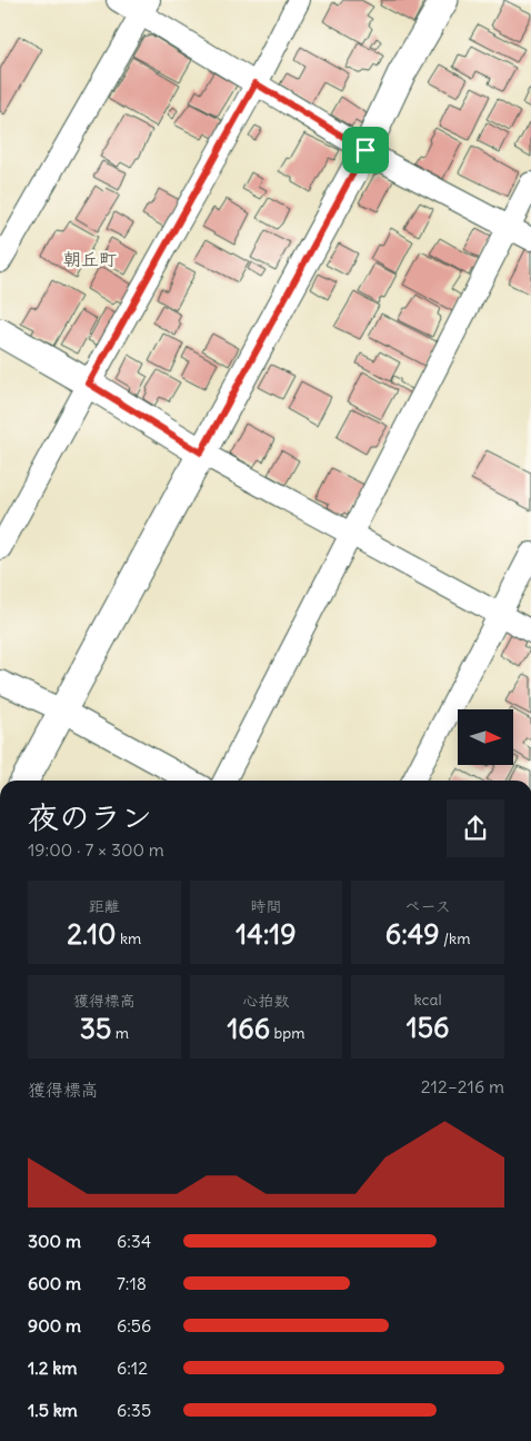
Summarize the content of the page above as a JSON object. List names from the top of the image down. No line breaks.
{"districts":["朝丘町"],"north":"right","page":{"heading":["夜のラン","19:00 · 7 × 300 m"],"stats":[["距離","2.10 km"],["時間","14:19"],["ペース","6:49 /km"],["獲得標高","35 m"],["心拍数","166 bpm"],["kcal","156"]],"chart":["獲得標高","212–216 m"],"list":[{"name":"300 m","note":"6:34"},{"name":"600 m","note":"7:18"},{"name":"900 m","note":"6:56"},{"name":"1.2 km","note":"6:12"},{"name":"1.5 km","note":"6:35"}]}}
